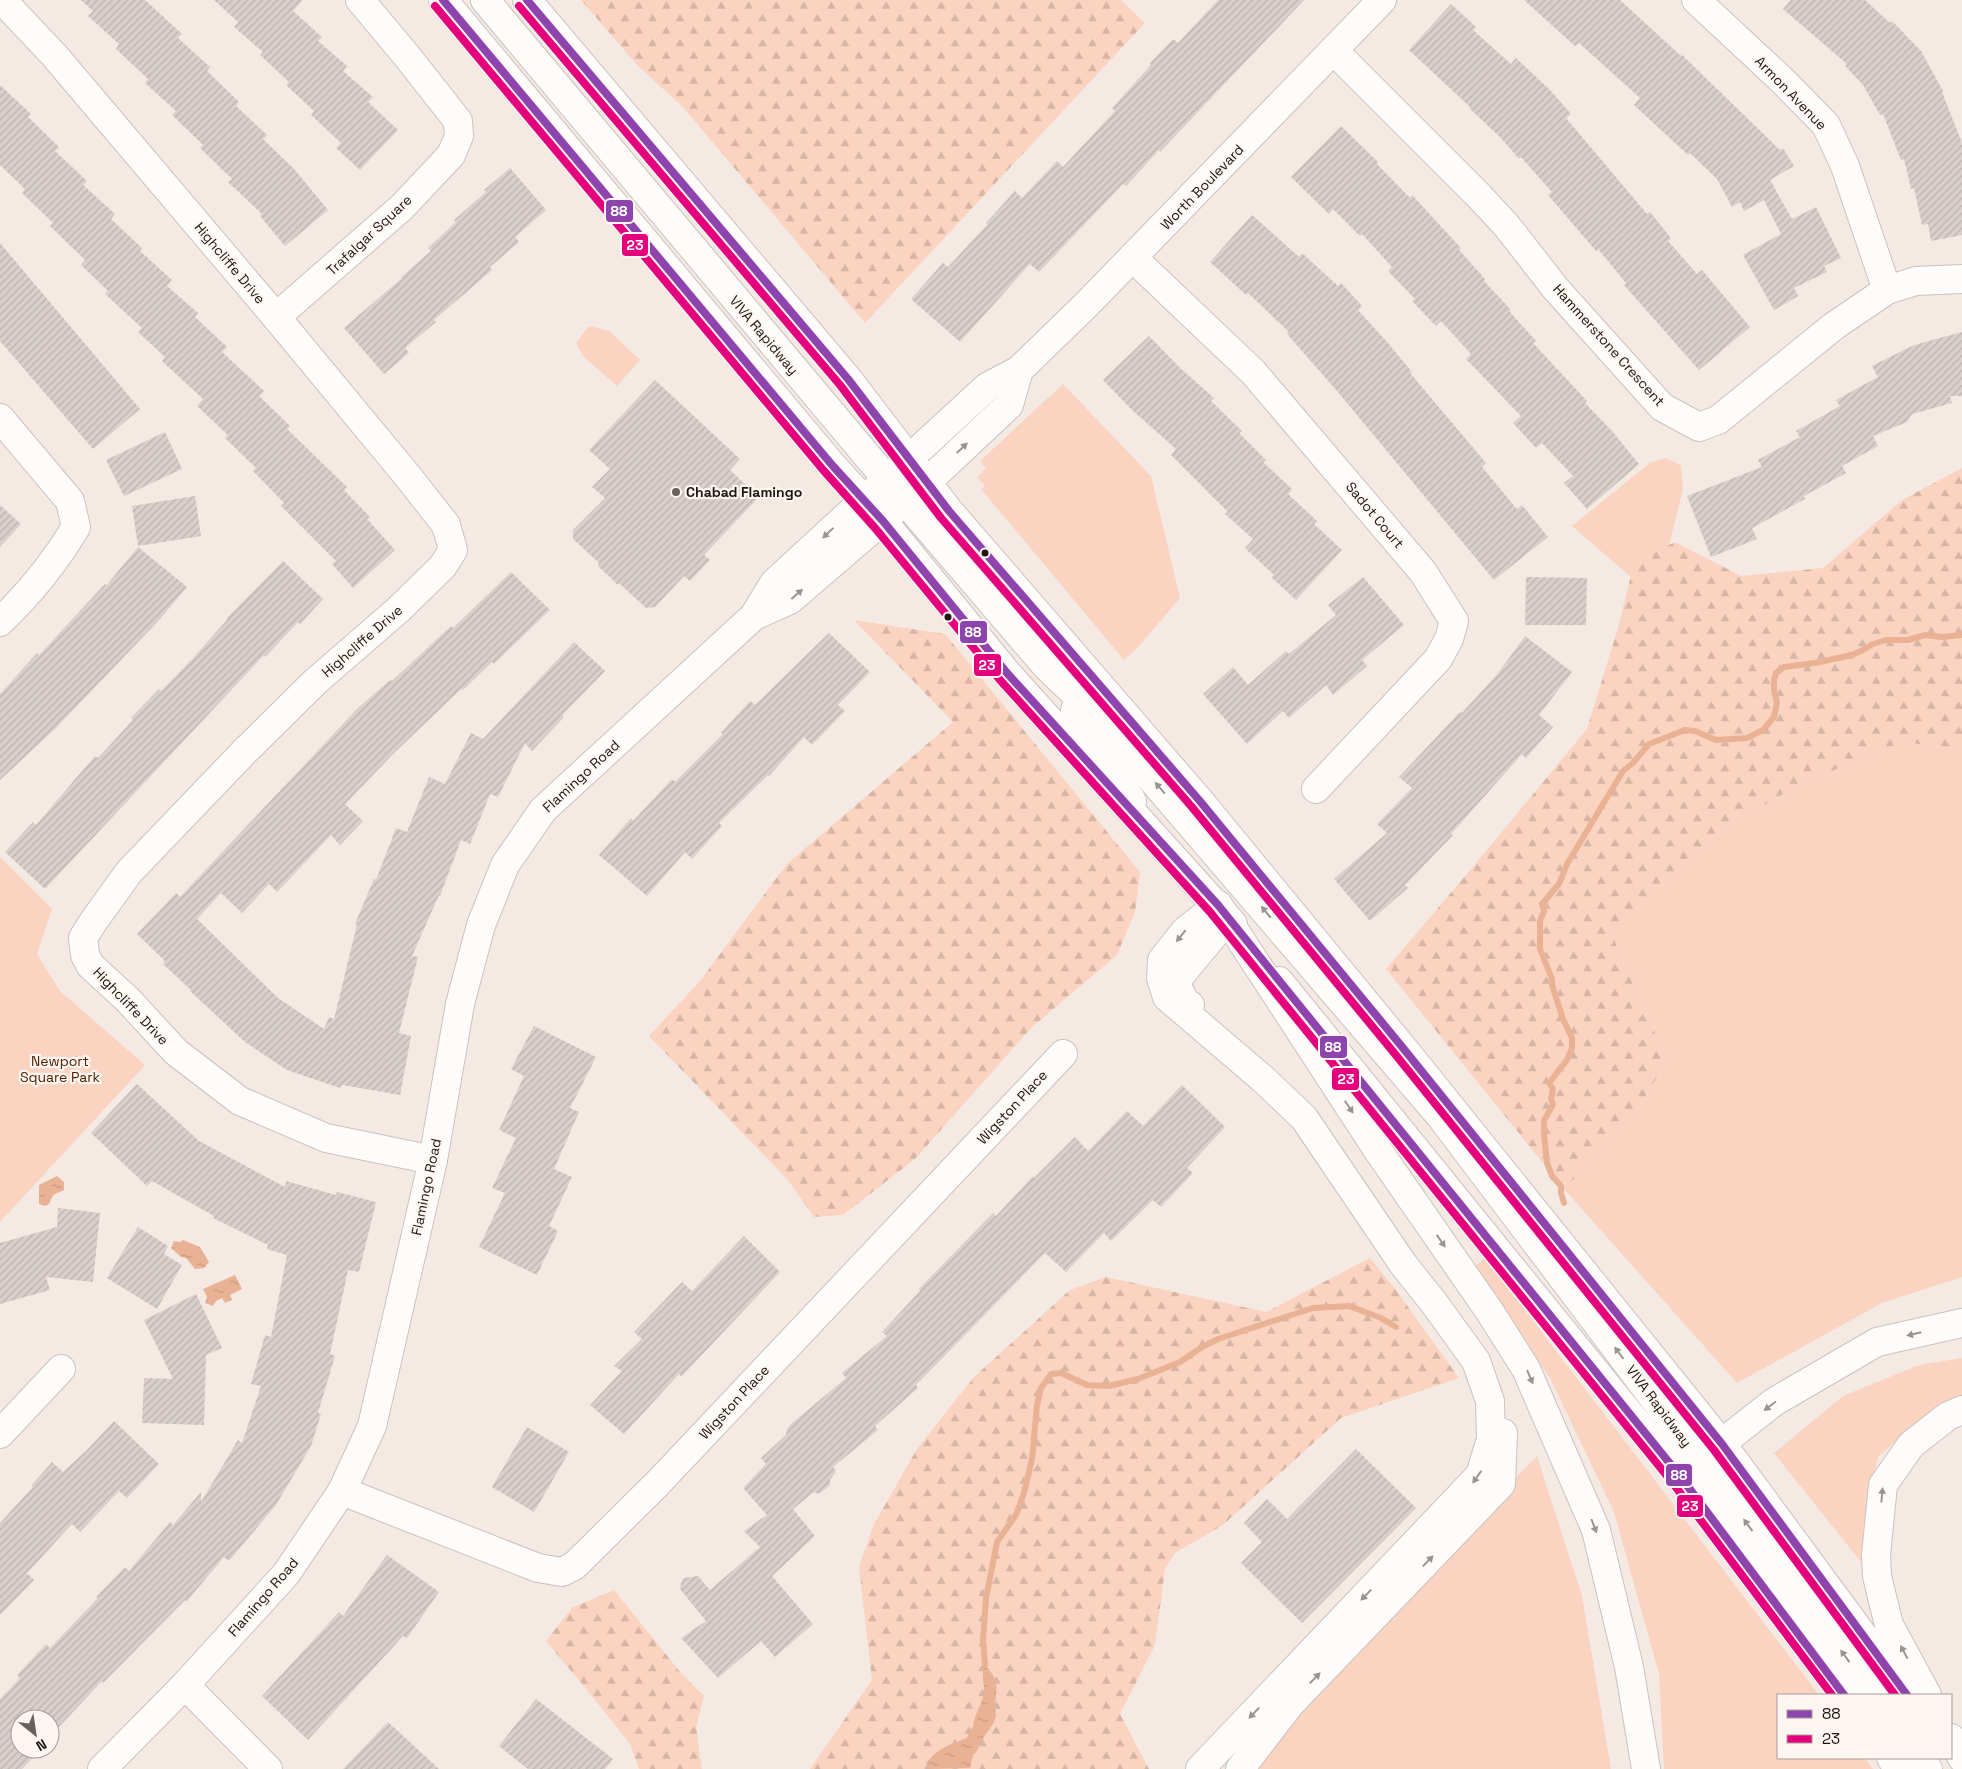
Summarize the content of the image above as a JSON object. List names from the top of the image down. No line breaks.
{"streets":{"main road":["Armon Avenue","Worth Boulevard","Trafalgar Square","Highcliffe Drive","VIVA Rapidway","Hammerstone Crescent","Sadot Court","Flamingo Road","Wigston Place"]},"crossings":[["Armon Avenue","Hammerstone Crescent"],["Worth Boulevard","VIVA Rapidway"],["Worth Boulevard","Hammerstone Crescent"],["Worth Boulevard","Sadot Court"],["Worth Boulevard","Flamingo Road"],["Trafalgar Square","Highcliffe Drive"],["Highcliffe Drive","Flamingo Road"],["VIVA Rapidway","Flamingo Road"],["Flamingo Road","Wigston Place"]],"parks":["Newport Square Park"],"places":["Chabad Flamingo"],"lines":["transit line 88","transit line 23"],"legend":["88","23"],"north":"bottom right"}
